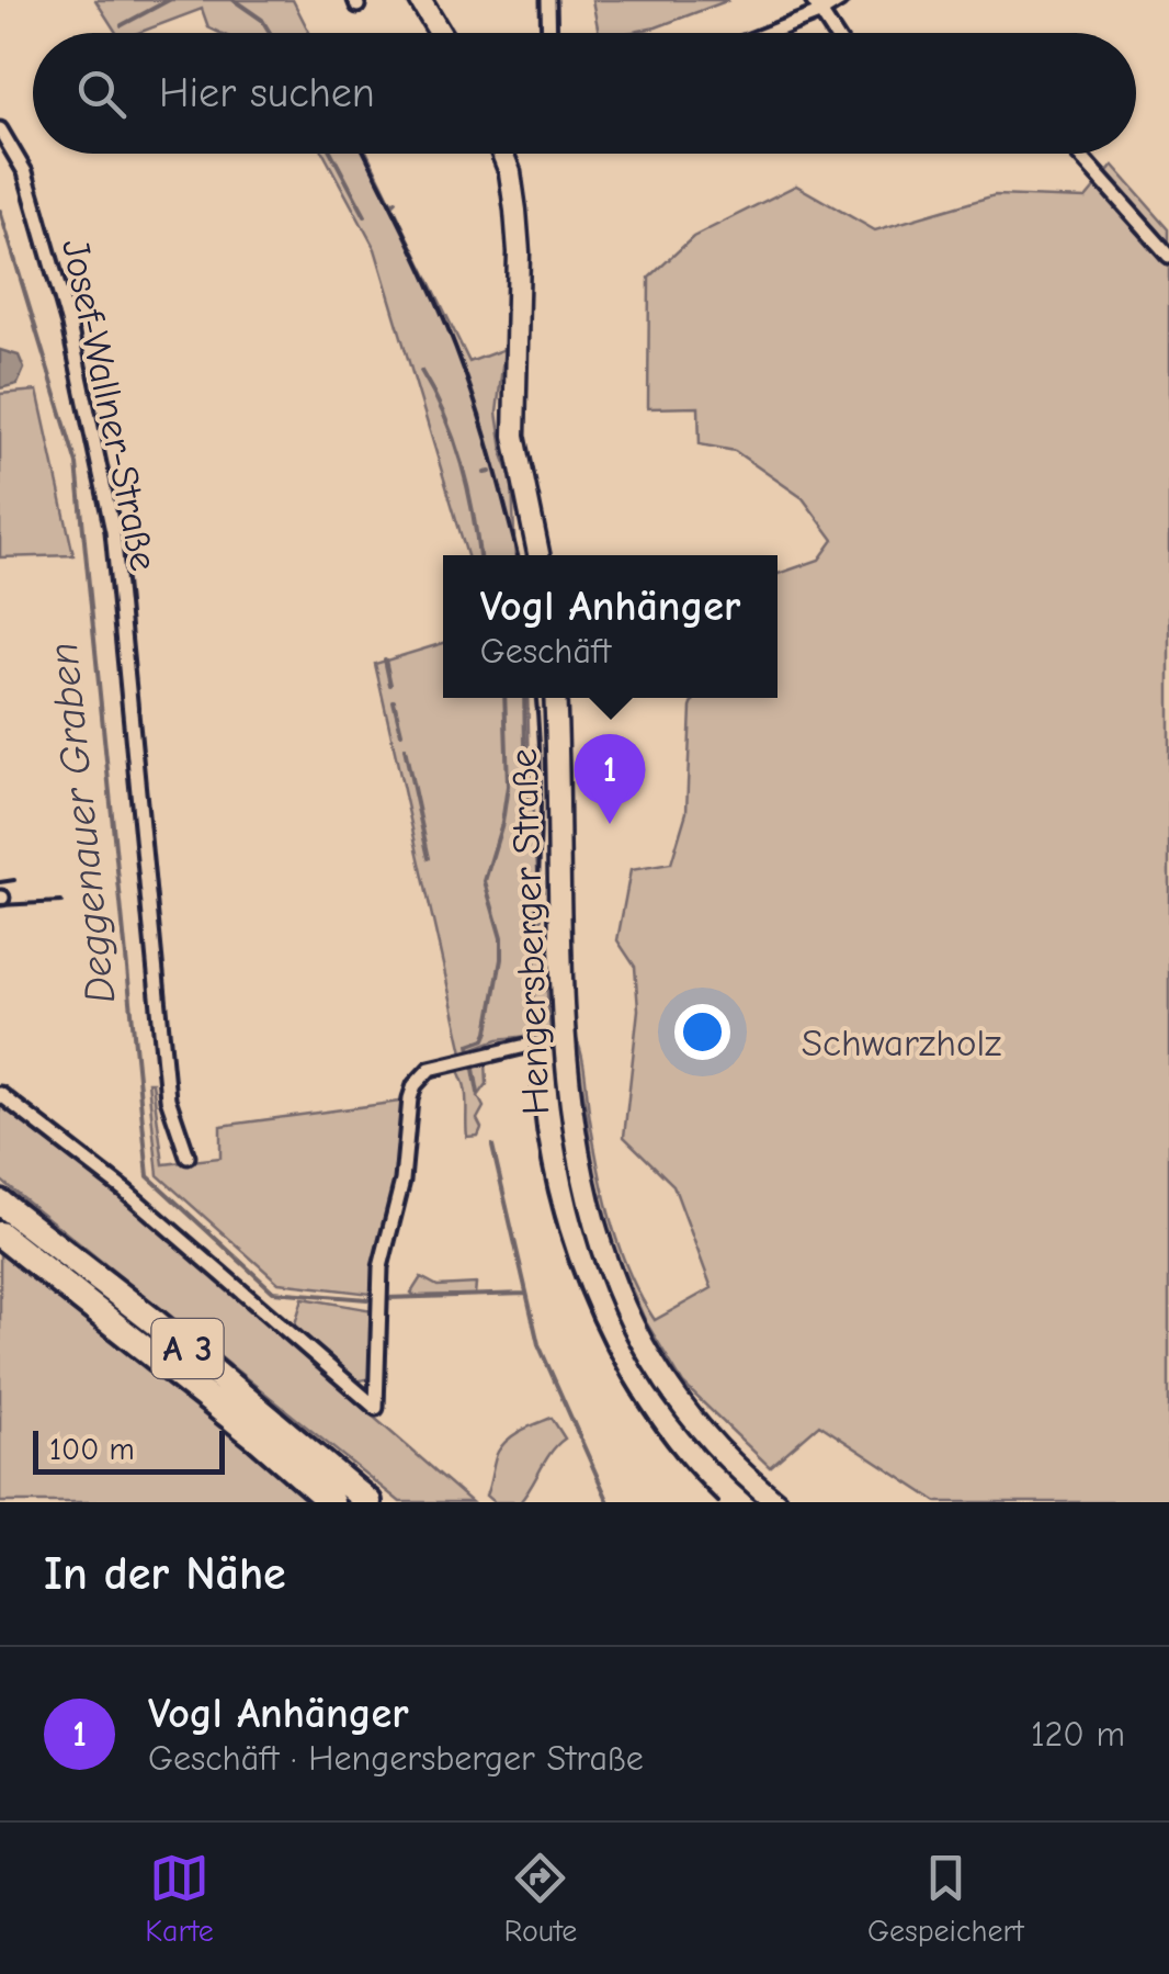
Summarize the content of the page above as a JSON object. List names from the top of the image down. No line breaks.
{"streets":{"highway":["A 3"],"main road":["Hengersberger Straße"],"street":["Josef-Wallner-Straße"]},"water":["Deggenauer Graben"],"parks":["Schwarzholz"],"scale_bar":"100 m","page":{"search":"Hier suchen","popup":["Vogl Anhänger","Geschäft"],"pins":"1","scale":"100 m","heading":"In der Nähe","list":[{"mark":"1","name":"Vogl Anhänger","note":"Geschäft · Hengersberger Straße","value":"120 m"}],"nav":["Karte","Route","Gespeichert"]}}
